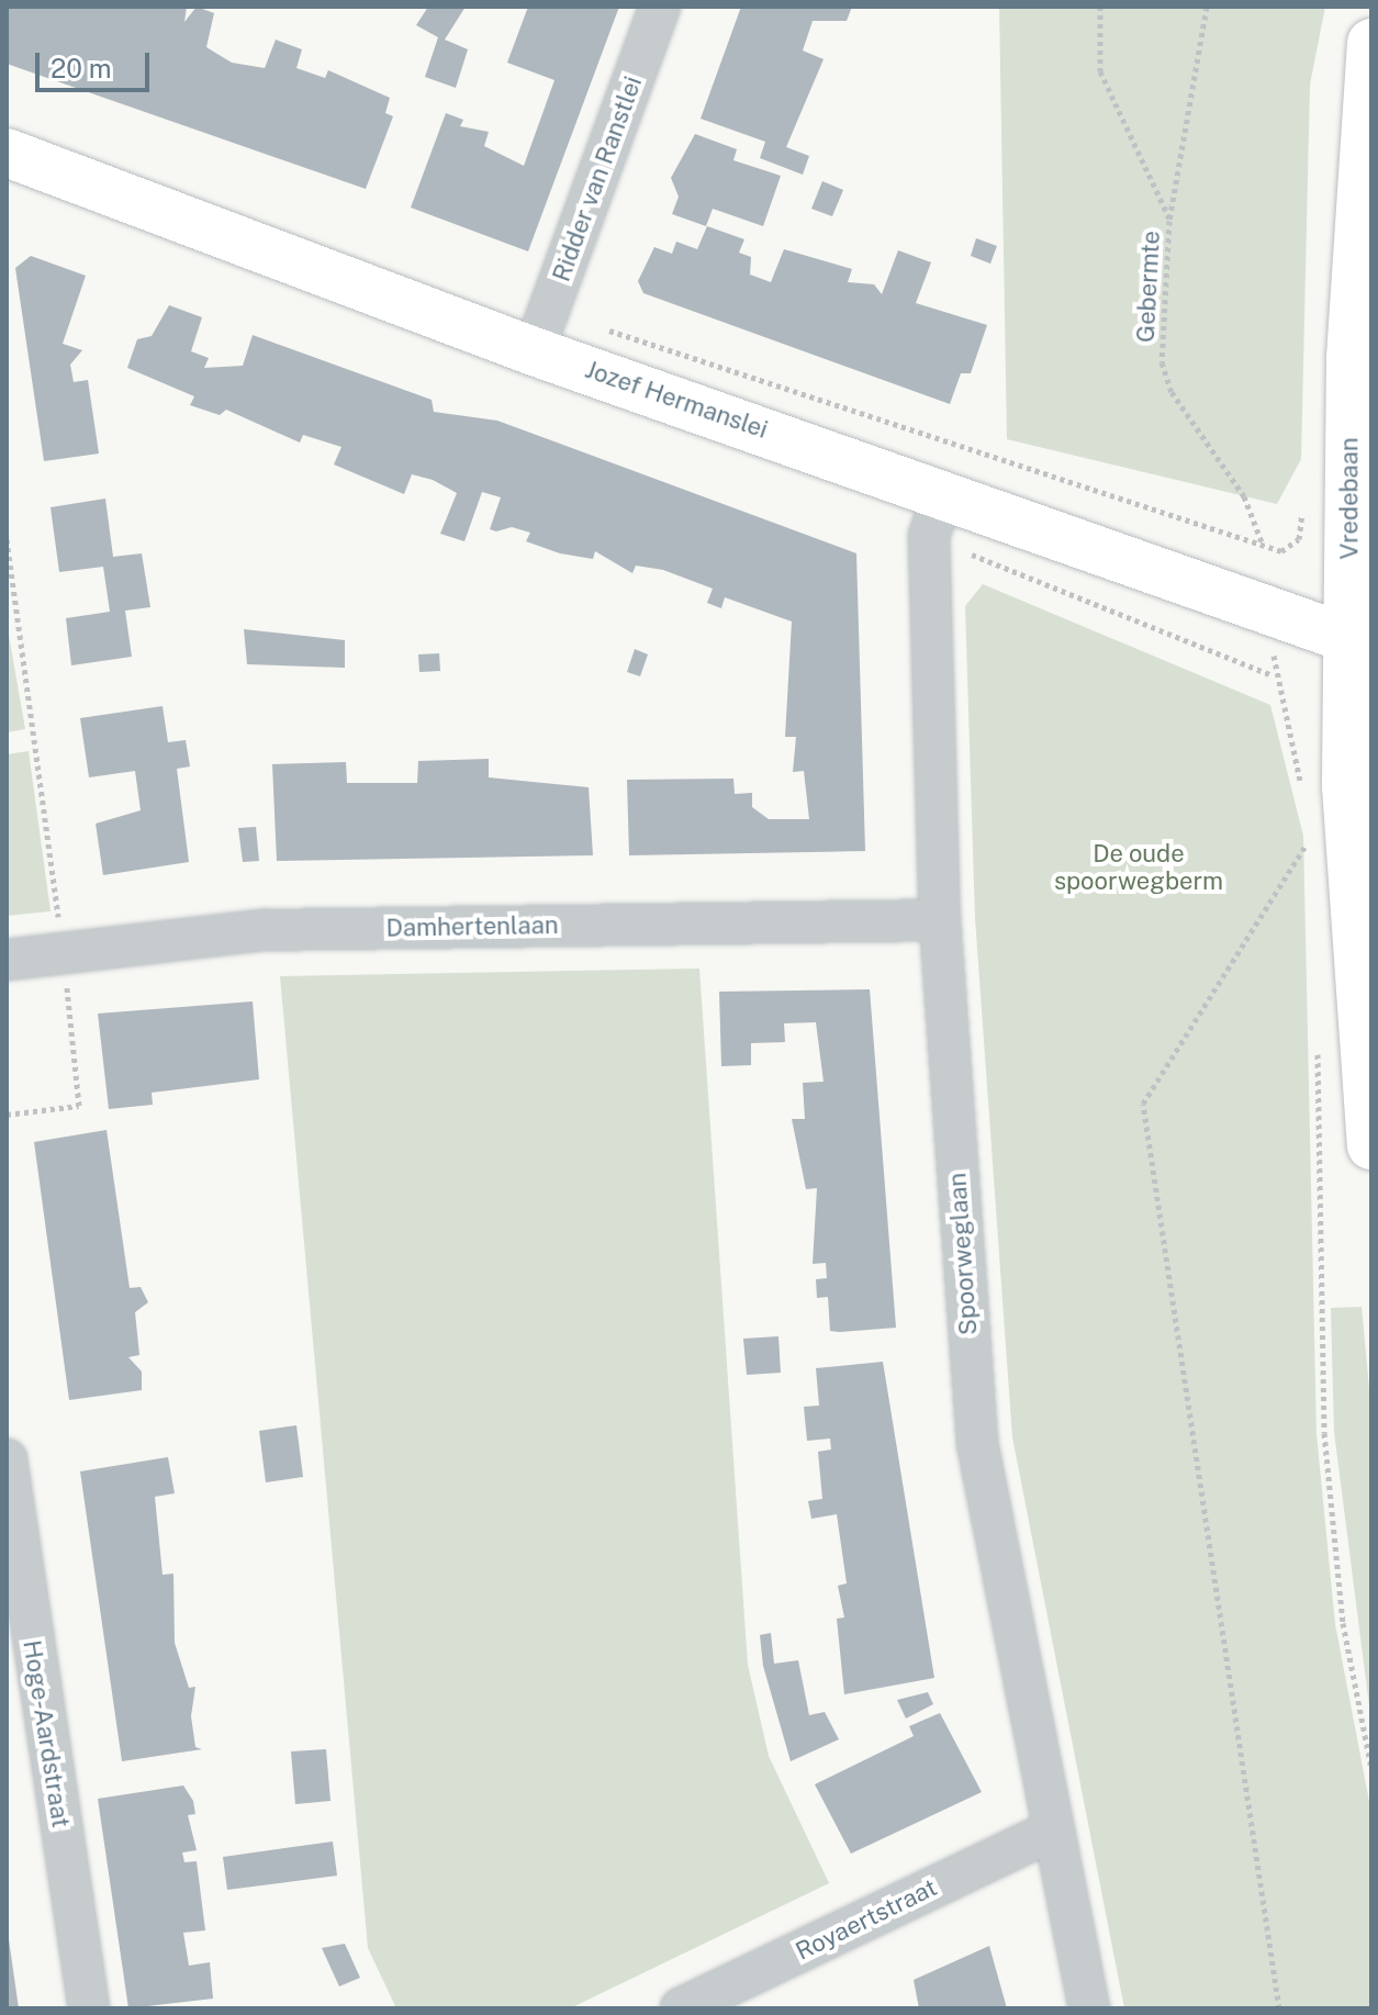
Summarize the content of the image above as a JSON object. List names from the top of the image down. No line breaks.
{"streets":{"street":["Ridder van Ranstlei","Jozef Hermanslei","Vredebaan","Damhertenlaan","Spoorweglaan","Hoge-Aardstraat","Royaertstraat"],"path":["Gebermte"]},"crossings":[["Ridder van Ranstlei","Jozef Hermanslei"],["Jozef Hermanslei","Vredebaan"],["Jozef Hermanslei","Spoorweglaan"],["Damhertenlaan","Spoorweglaan"],["Spoorweglaan","Royaertstraat"]],"parks":["De oude spoorwegberm"],"scale_bar":"20 m"}
